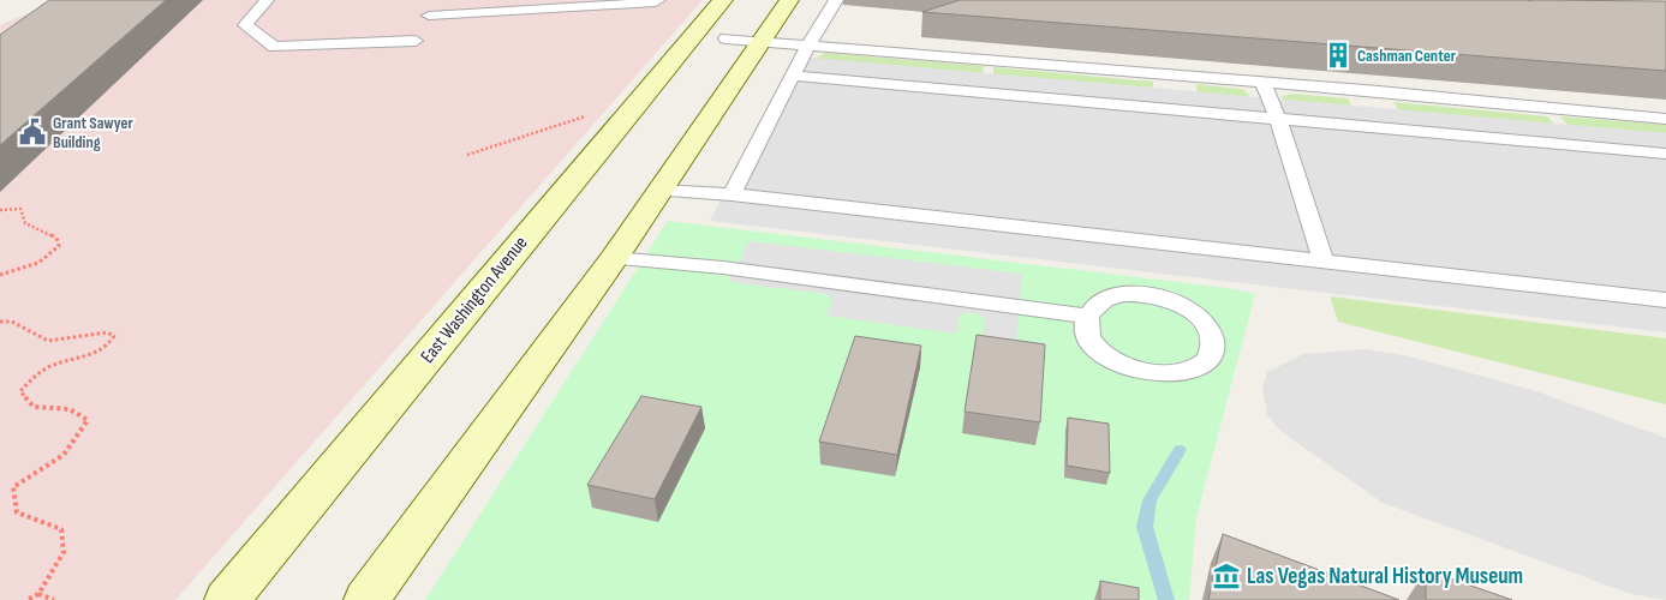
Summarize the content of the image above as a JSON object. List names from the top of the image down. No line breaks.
{"streets":{"main road":["East Washington Avenue"]},"places":{"building":["Cashman Center"],"public building":["Grant Sawyer Building"],"museum":["Las Vegas Natural History Museum"]}}
